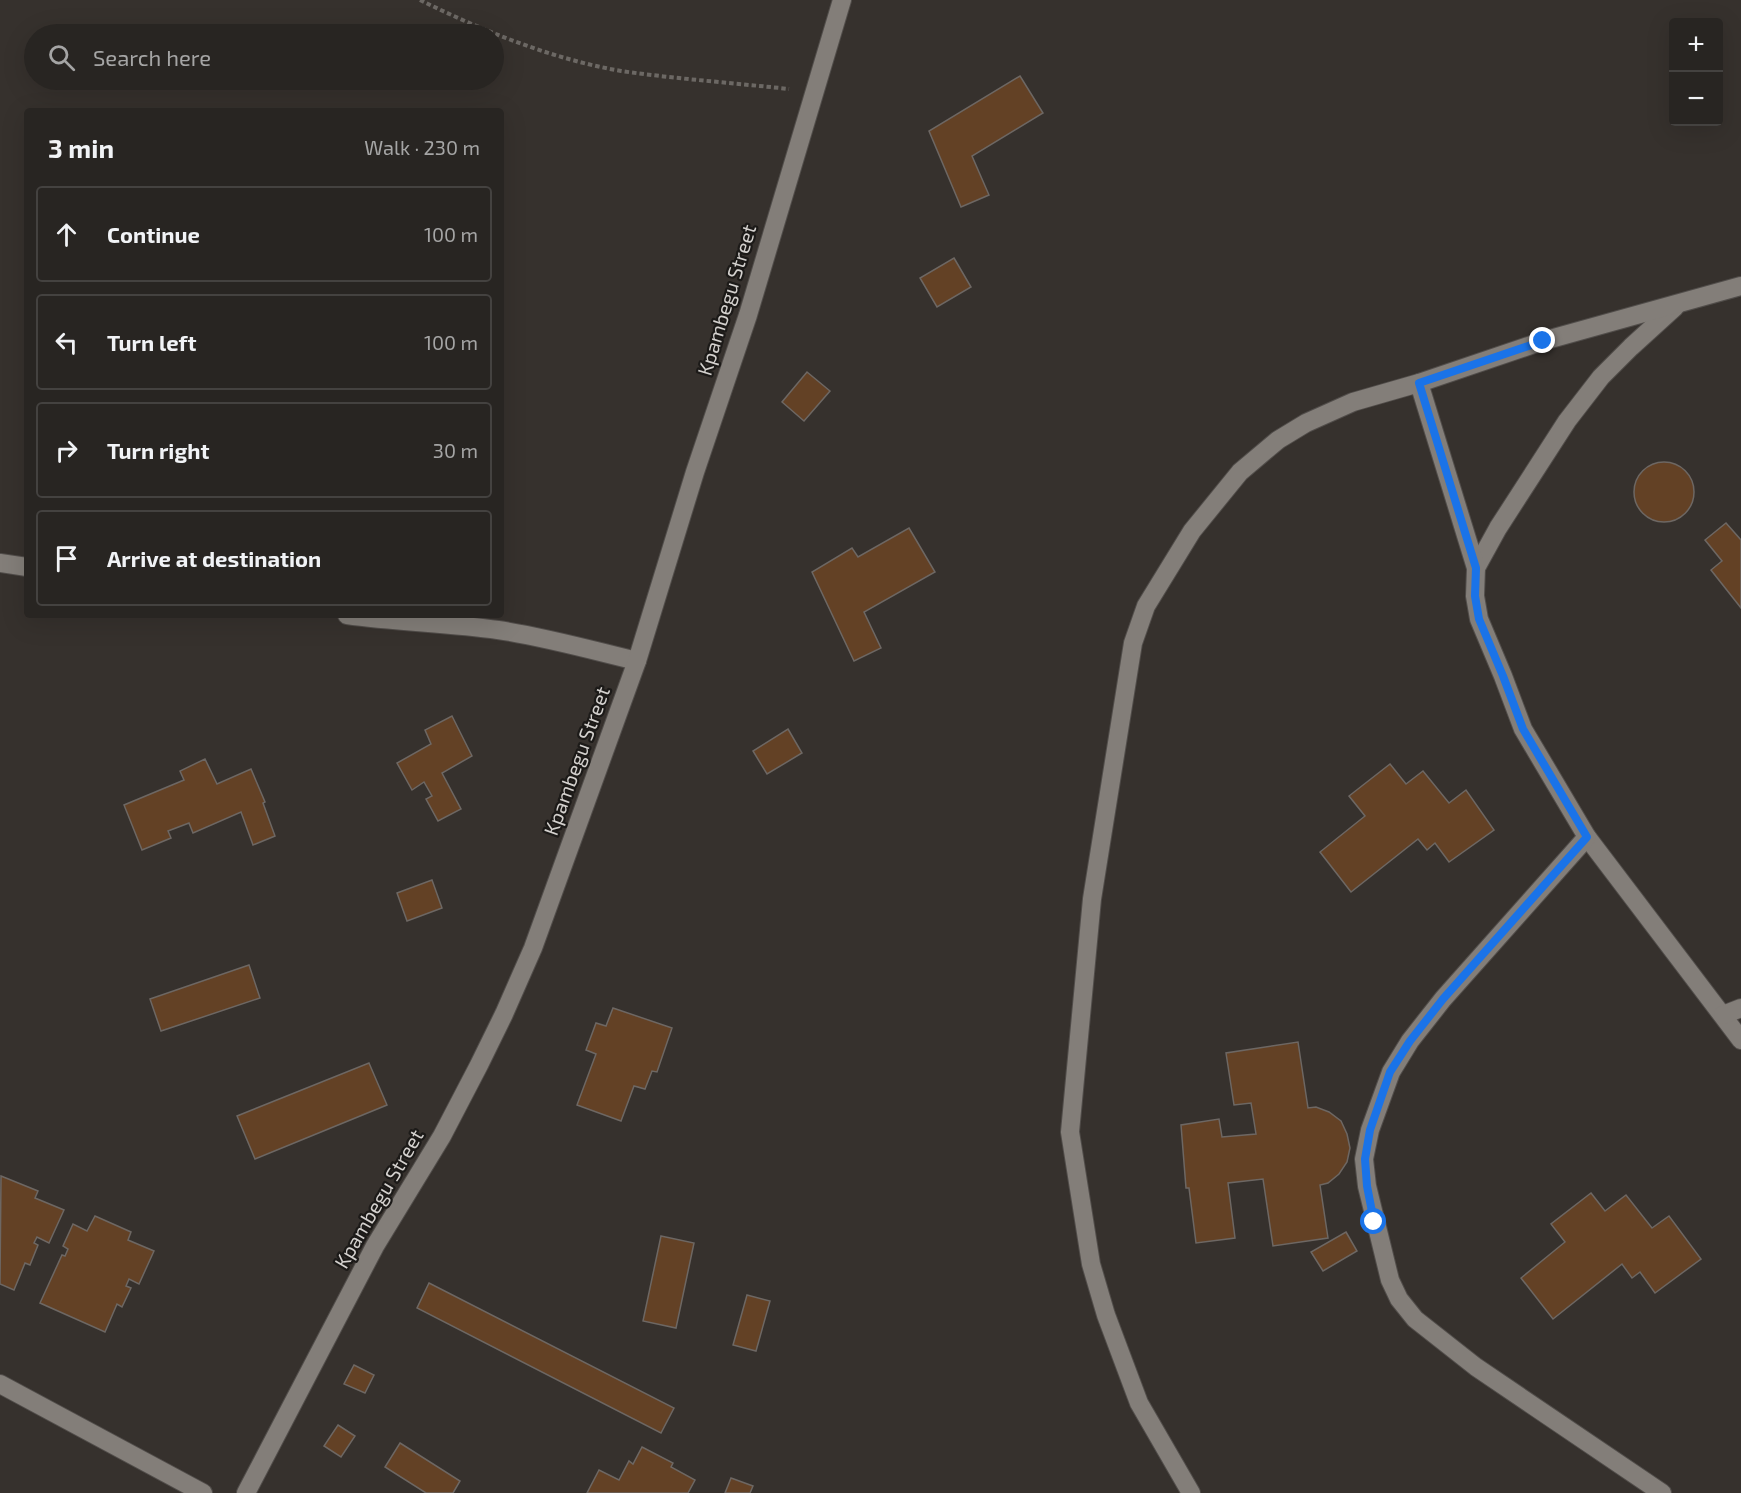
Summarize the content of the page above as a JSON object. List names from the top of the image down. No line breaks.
{"streets":{"street":["Kpambegu Street"]},"page":{"map_buttons":["+","−"],"search":"Search here","heading":["3 min","Walk · 230 m"],"list":[["Continue","100 m"],["Turn left","100 m"],["Turn right","30 m"],"Arrive at destination"]}}
